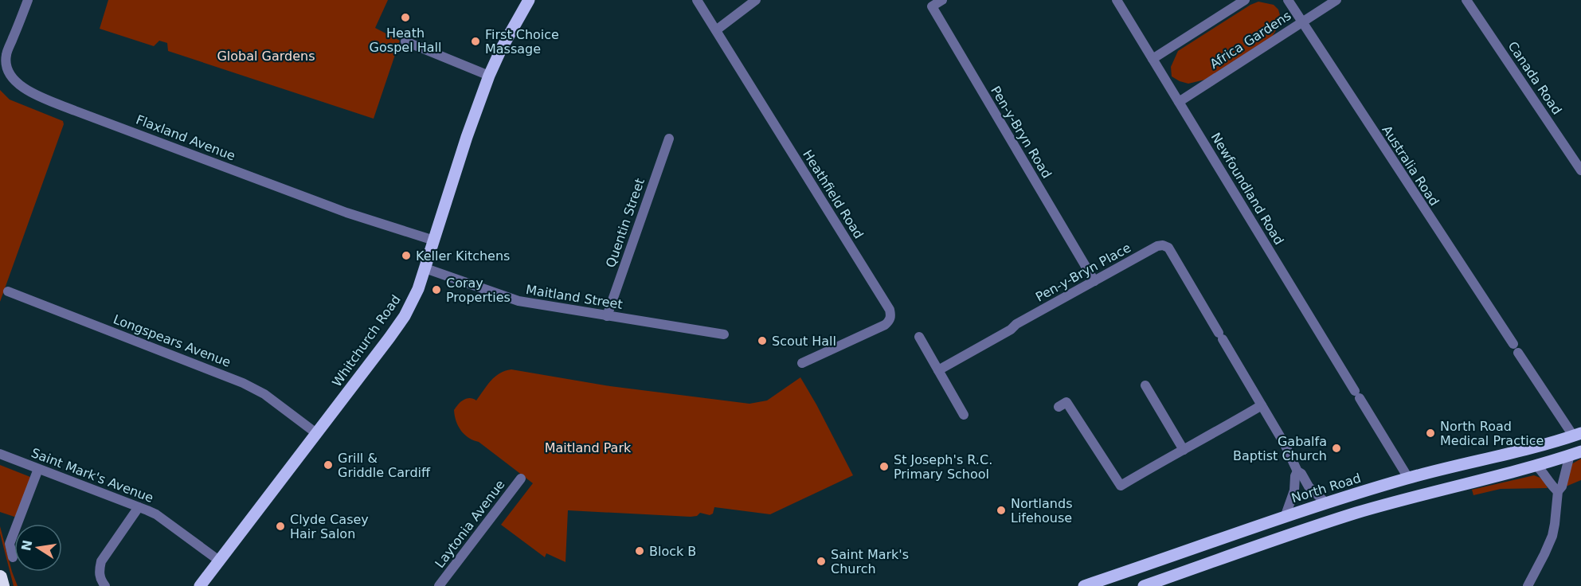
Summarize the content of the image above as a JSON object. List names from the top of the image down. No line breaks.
{"streets":{"main road":["Whitchurch Road","North Road"],"street":["Africa Gardens","Canada Road","Pen-y-Bryn Road","Flaxland Avenue","Australia Road","Newfoundland Road","Heathfield Road","Quentin Street","Pen-y-Bryn Place","Maitland Street","Longspears Avenue","Saint Mark's Avenue","Laytonia Avenue"]},"crossings":[["Africa Gardens","Australia Road"],["Africa Gardens","Newfoundland Road"],["Pen-y-Bryn Road","Pen-y-Bryn Place"],["Flaxland Avenue","Whitchurch Road"],["Australia Road","North Road"],["Newfoundland Road","North Road"],["Quentin Street","Maitland Street"],["Maitland Street","Whitchurch Road"],["Longspears Avenue","Whitchurch Road"],["Whitchurch Road","Saint Mark's Avenue"]],"parks":["Global Gardens","Maitland Park"],"places":["Heath Gospel Hall","First Choice Massage","Keller Kitchens","Coray Properties","Scout Hall","North Road Medical Practice","Gabalfa Baptist Church","Grill & Griddle Cardiff","St Joseph's R.C. Primary School","Nortlands Lifehouse","Clyde Casey Hair Salon","Block B","Saint Mark's Church"],"north":"left"}
